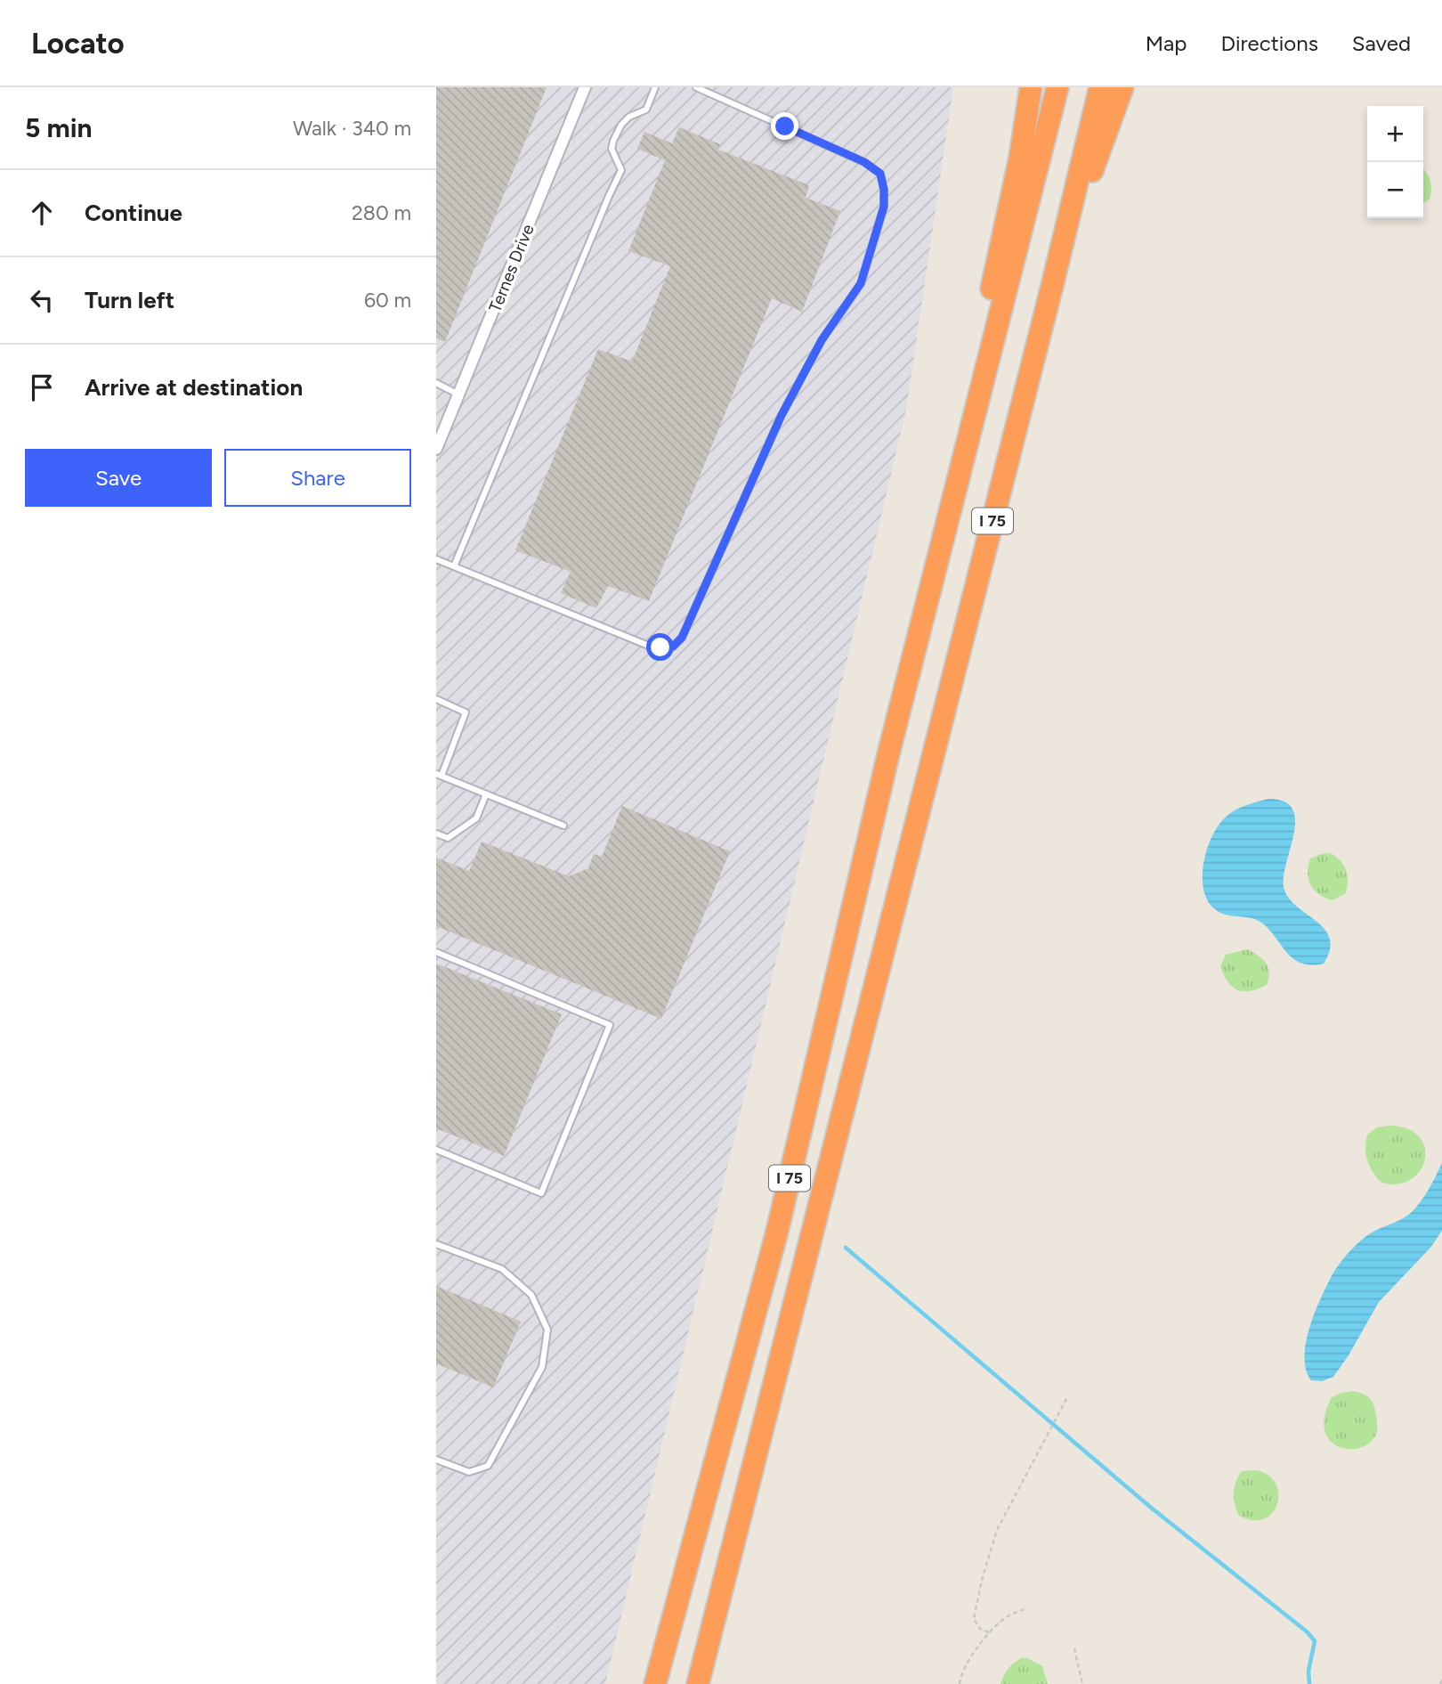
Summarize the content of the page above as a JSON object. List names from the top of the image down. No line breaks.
{"streets":{"highway":["I 75"],"street":["Ternes Drive"]},"page":{"header":"Locato","nav":["Map","Directions","Saved"],"heading":["5 min","Walk · 340 m"],"map_buttons":["+","−"],"list":[["Continue","280 m"],["Turn left","60 m"],"Arrive at destination"],"buttons":["Save","Share"]}}
